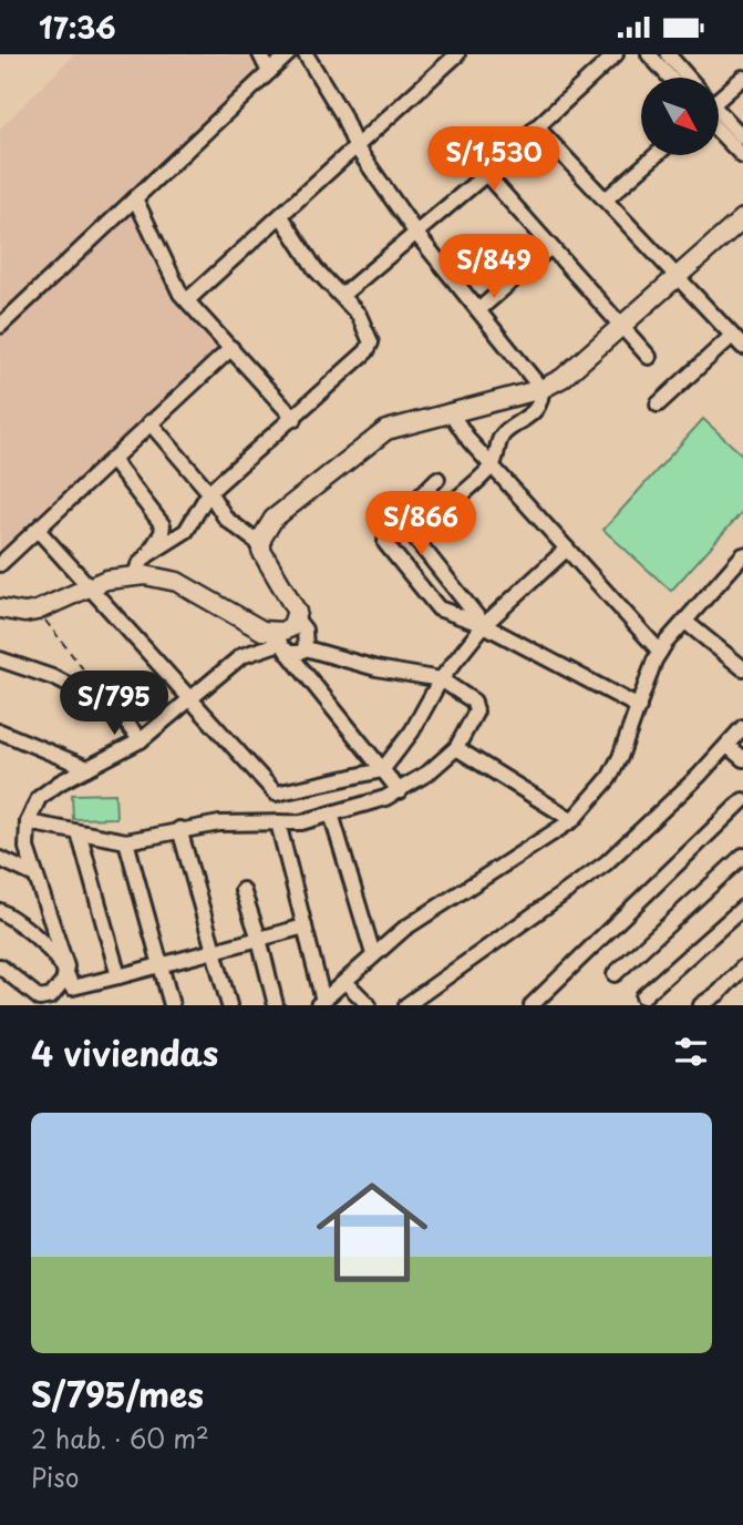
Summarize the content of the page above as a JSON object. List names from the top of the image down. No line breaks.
{"north":"bottom right","page":{"status":"17:36","price":["S/1,530","S/849","S/866","S/795"],"heading":"4 viviendas","list":[{"name":"S/795/mes","note":"2 hab. · 60 m² · Piso"}]}}
